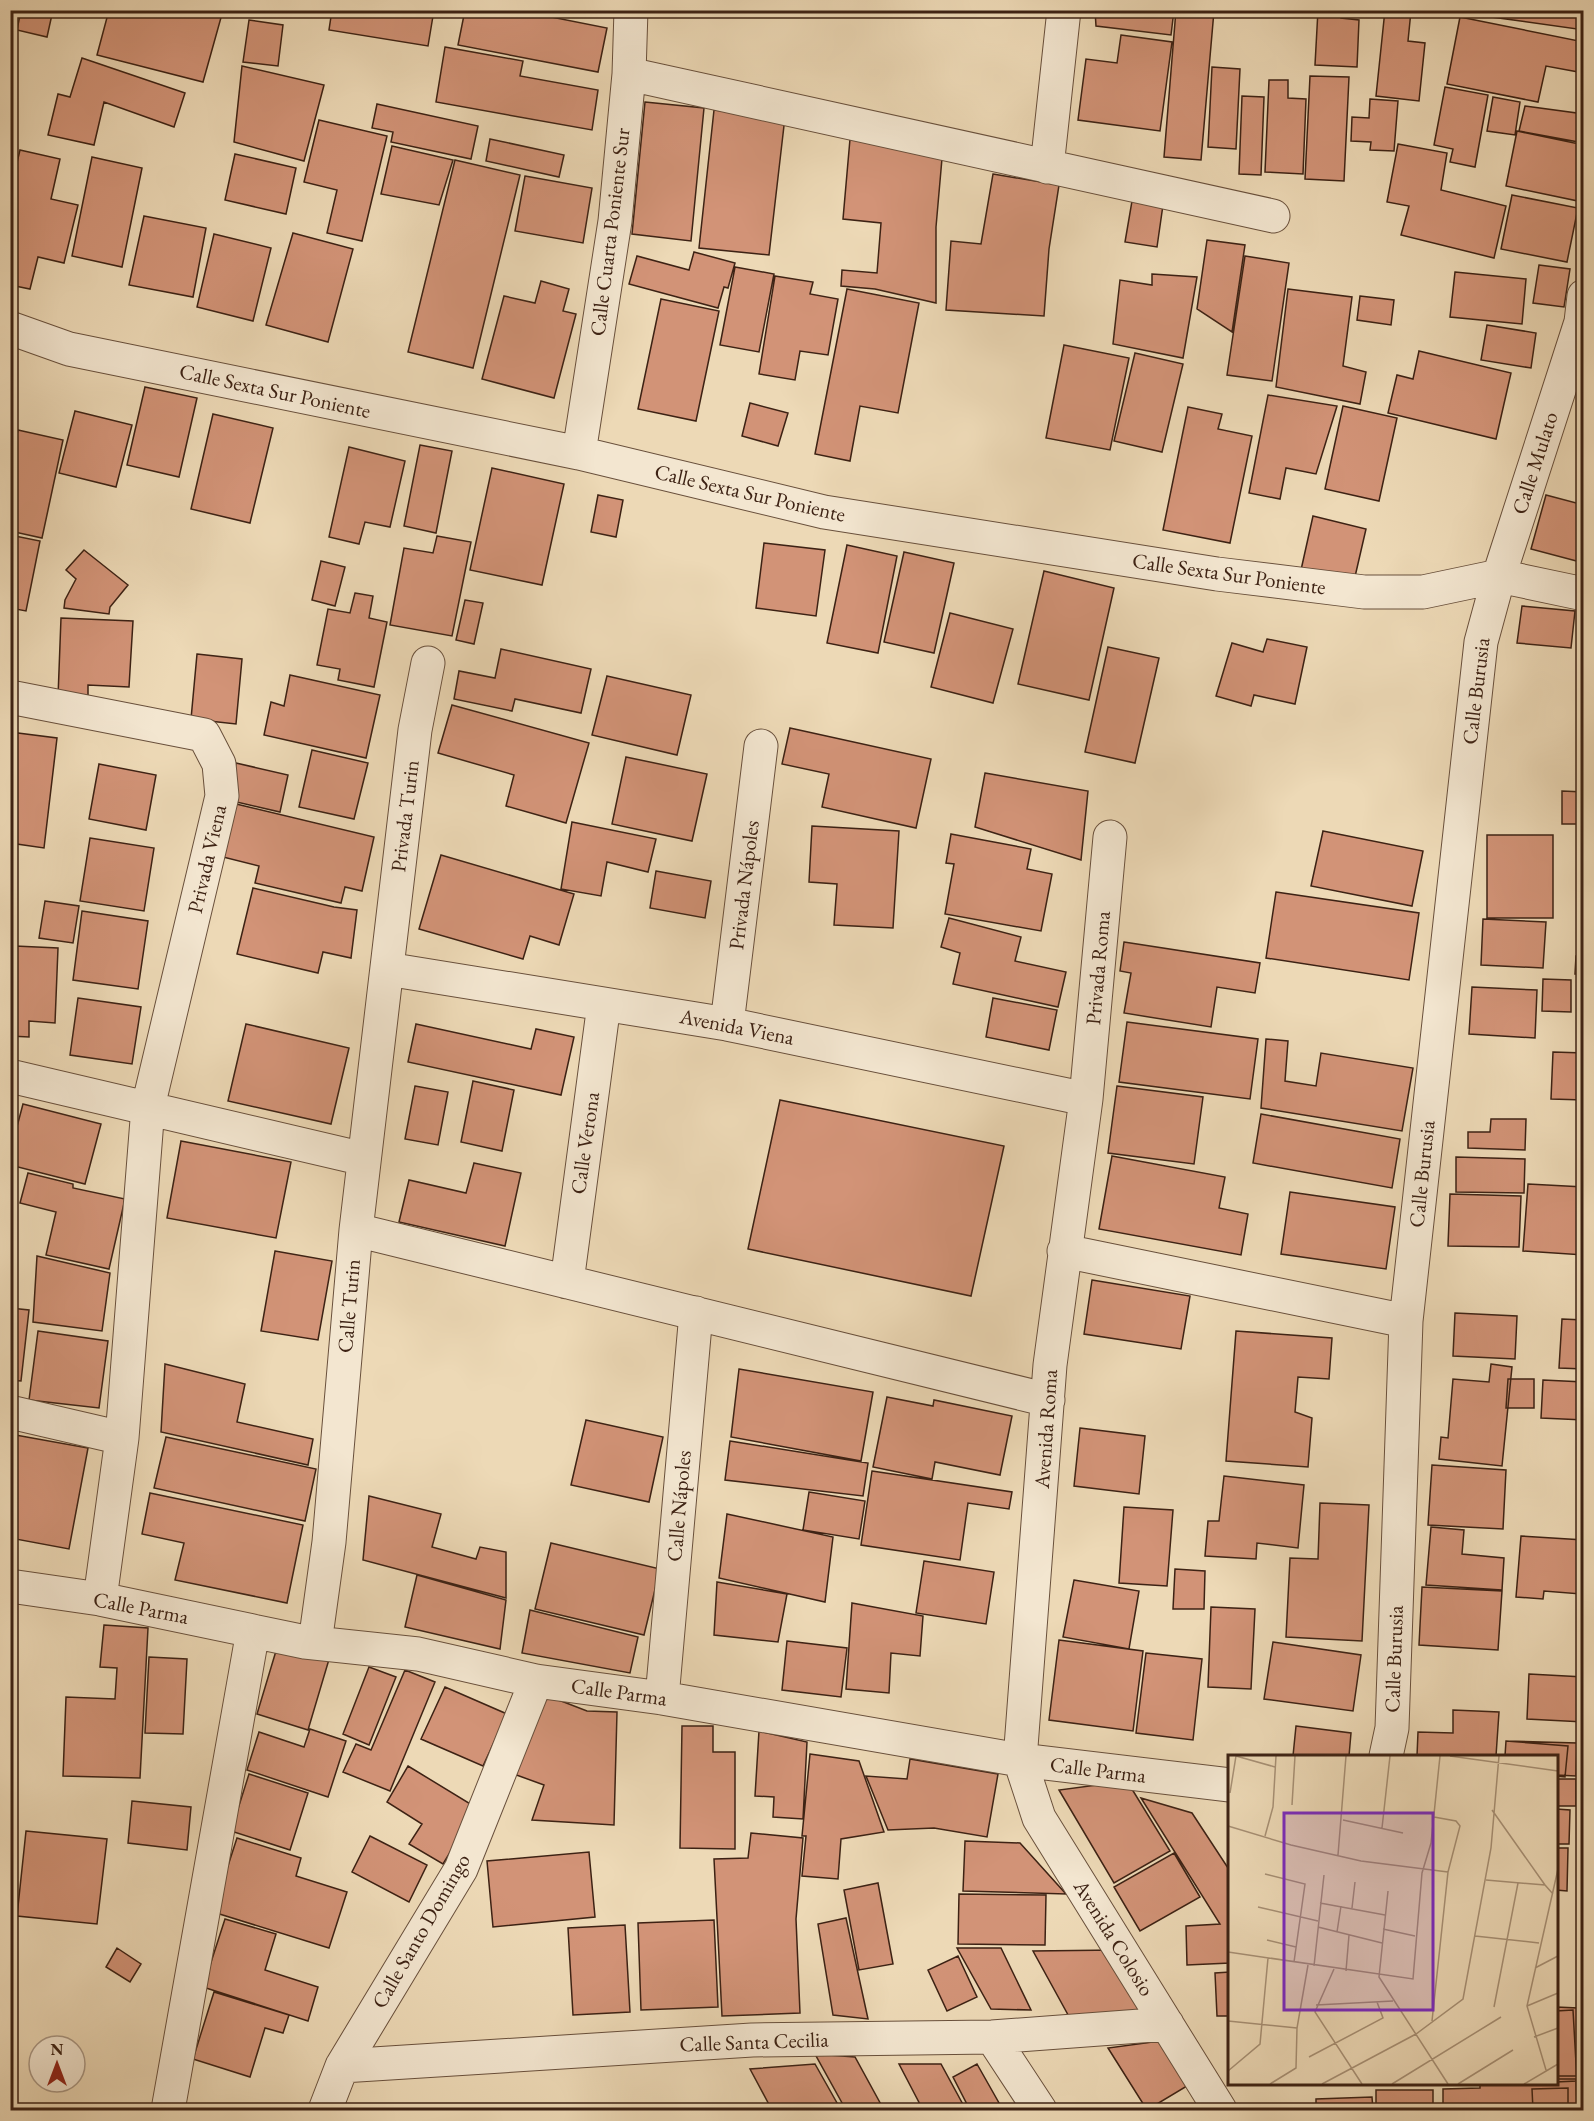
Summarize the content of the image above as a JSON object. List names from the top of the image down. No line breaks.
{"streets":{"street":["Calle Cuarta Poniente Sur","Calle Sexta Sur Poniente","Calle Mulato","Calle Burusia","Privada Turin","Privada Viena","Privada Nápoles","Privada Roma","Avenida Viena","Calle Verona","Calle Turin","Avenida Roma","Calle Nápoles","Calle Parma","Calle Santo Domingo","Avenida Colosio","Calle Santa Cecilia"]},"crossings":[["Calle Cuarta Poniente Sur","Calle Sexta Sur Poniente"],["Calle Sexta Sur Poniente","Calle Mulato"],["Calle Sexta Sur Poniente","Calle Burusia"],["Calle Mulato","Calle Burusia"],["Privada Turin","Avenida Viena"],["Privada Turin","Calle Turin"],["Privada Nápoles","Avenida Viena"],["Privada Roma","Avenida Viena"],["Privada Roma","Avenida Roma"],["Avenida Viena","Calle Verona"],["Avenida Viena","Calle Turin"],["Avenida Viena","Avenida Roma"],["Calle Turin","Calle Parma"],["Avenida Roma","Calle Parma"],["Avenida Roma","Avenida Colosio"],["Calle Nápoles","Calle Parma"],["Calle Parma","Calle Santo Domingo"],["Calle Parma","Avenida Colosio"],["Calle Santo Domingo","Calle Santa Cecilia"],["Avenida Colosio","Calle Santa Cecilia"]],"north":"top"}
